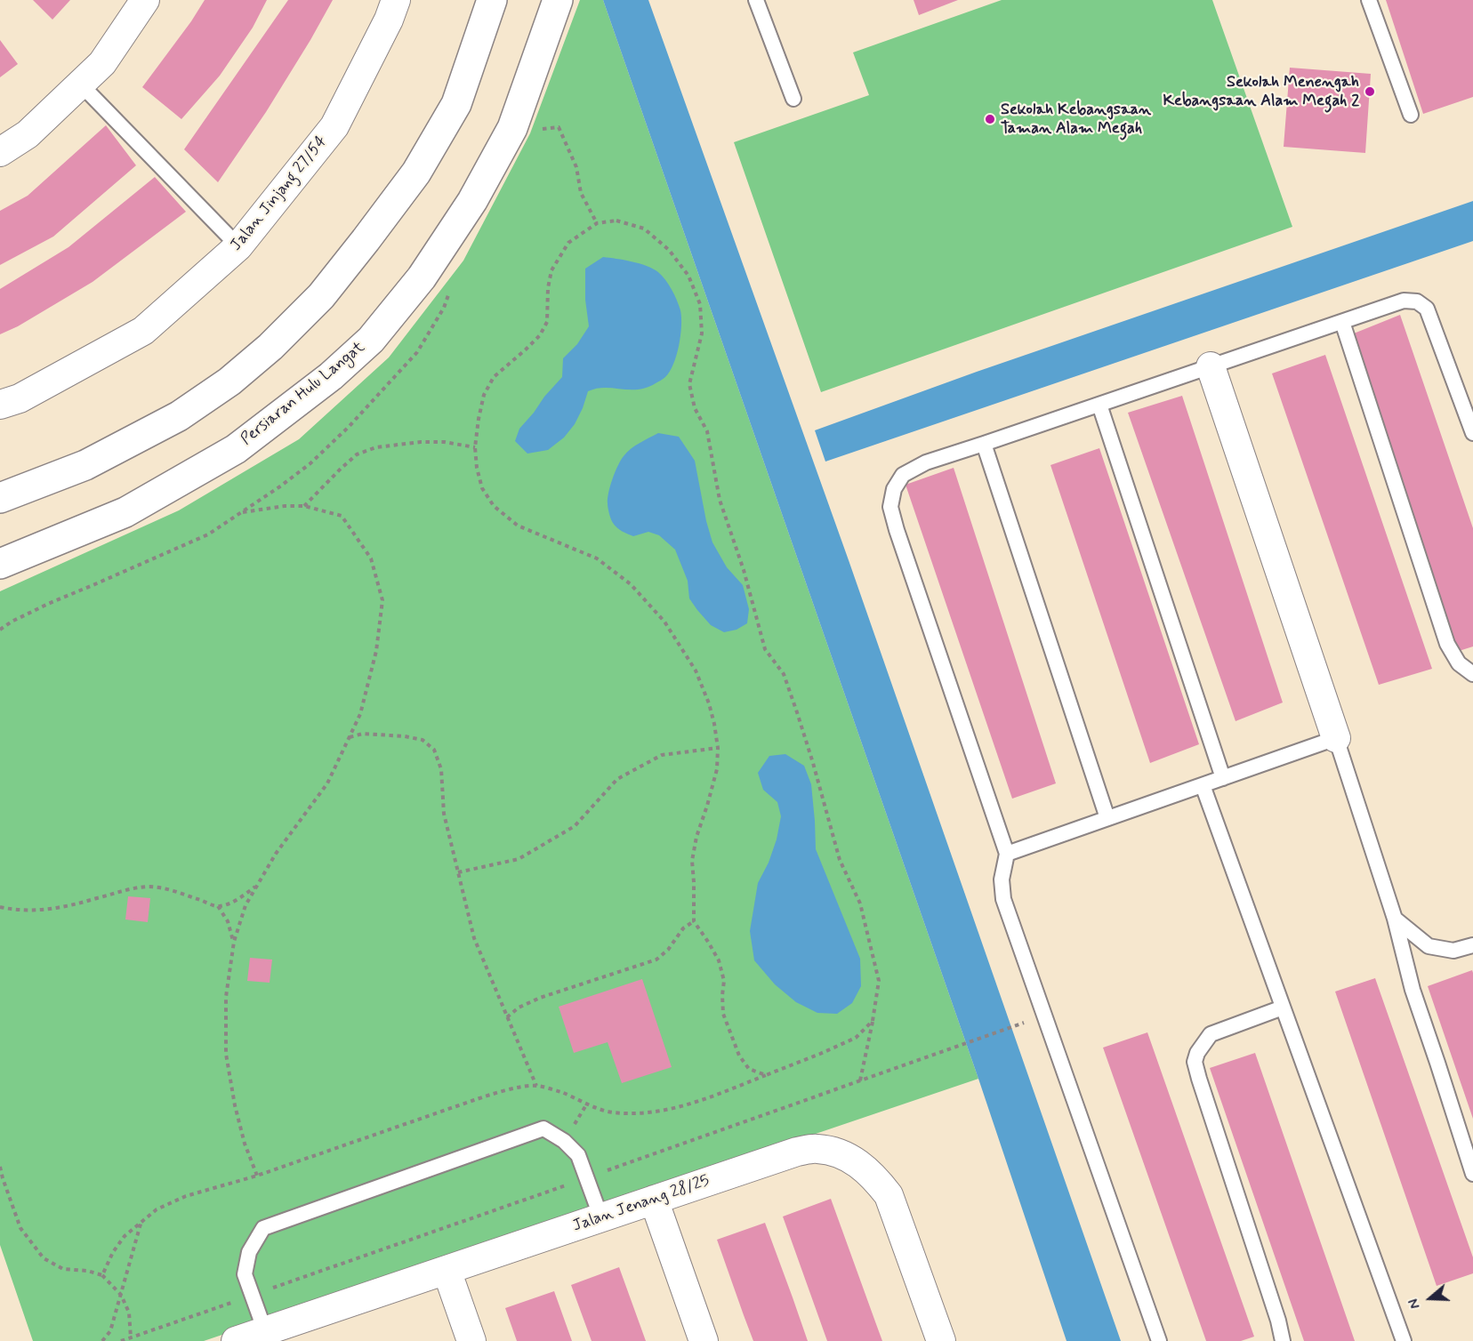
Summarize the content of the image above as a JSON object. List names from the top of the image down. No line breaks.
{"streets":{"main road":["Persiaran Hulu Langat"],"street":["Jalan Jinjang 27/54","Jalan Jenang 28/25"]},"places":["Sekolah Menengah Kebangsaan Alam Megah 2","Sekolah Kebangsaan Taman Alam Megah"],"north":"left"}
